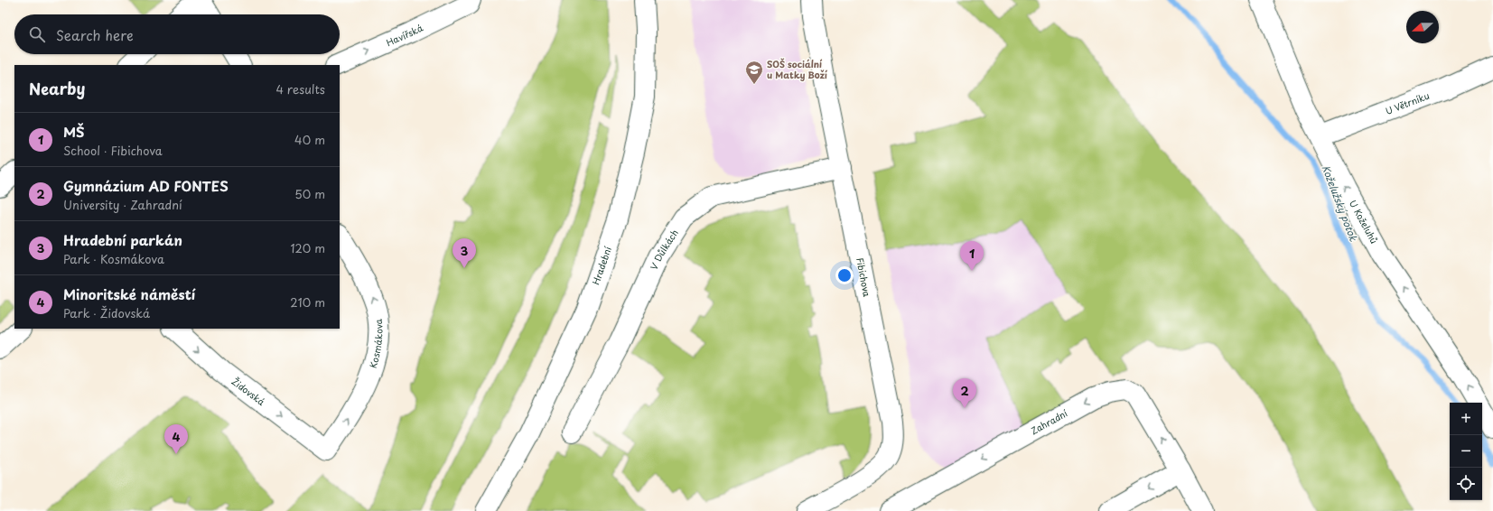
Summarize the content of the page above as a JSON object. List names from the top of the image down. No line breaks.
{"streets":{"street":["Havířská","U Větrníku","U Koželuhů","V Důlkách","Hradební","Fibichova","Kosmákova","Židovská","Zahradní"]},"crossings":[["U Větrníku","U Koželuhů"],["V Důlkách","Fibichova"],["Kosmákova","Židovská"]],"one_way":["Havířská","U Koželuhů","Kosmákova","Židovská","Zahradní"],"water":["Koželužský potok"],"places":{"school or university":["SOŠ sociální u Matky Boží"]},"north":"left","page":{"search":"Search here","heading":["Nearby","4 results"],"list":[{"mark":"1","name":"MŠ","note":"School · Fibichova","value":"40 m"},{"mark":"2","name":"Gymnázium AD FONTES","note":"University · Zahradní","value":"50 m"},{"mark":"3","name":"Hradební parkán","note":"Park · Kosmákova","value":"120 m"},{"mark":"4","name":"Minoritské náměstí","note":"Park · Židovská","value":"210 m"}],"pins":["3","1","2","4"],"map_buttons":["+","−"]}}
